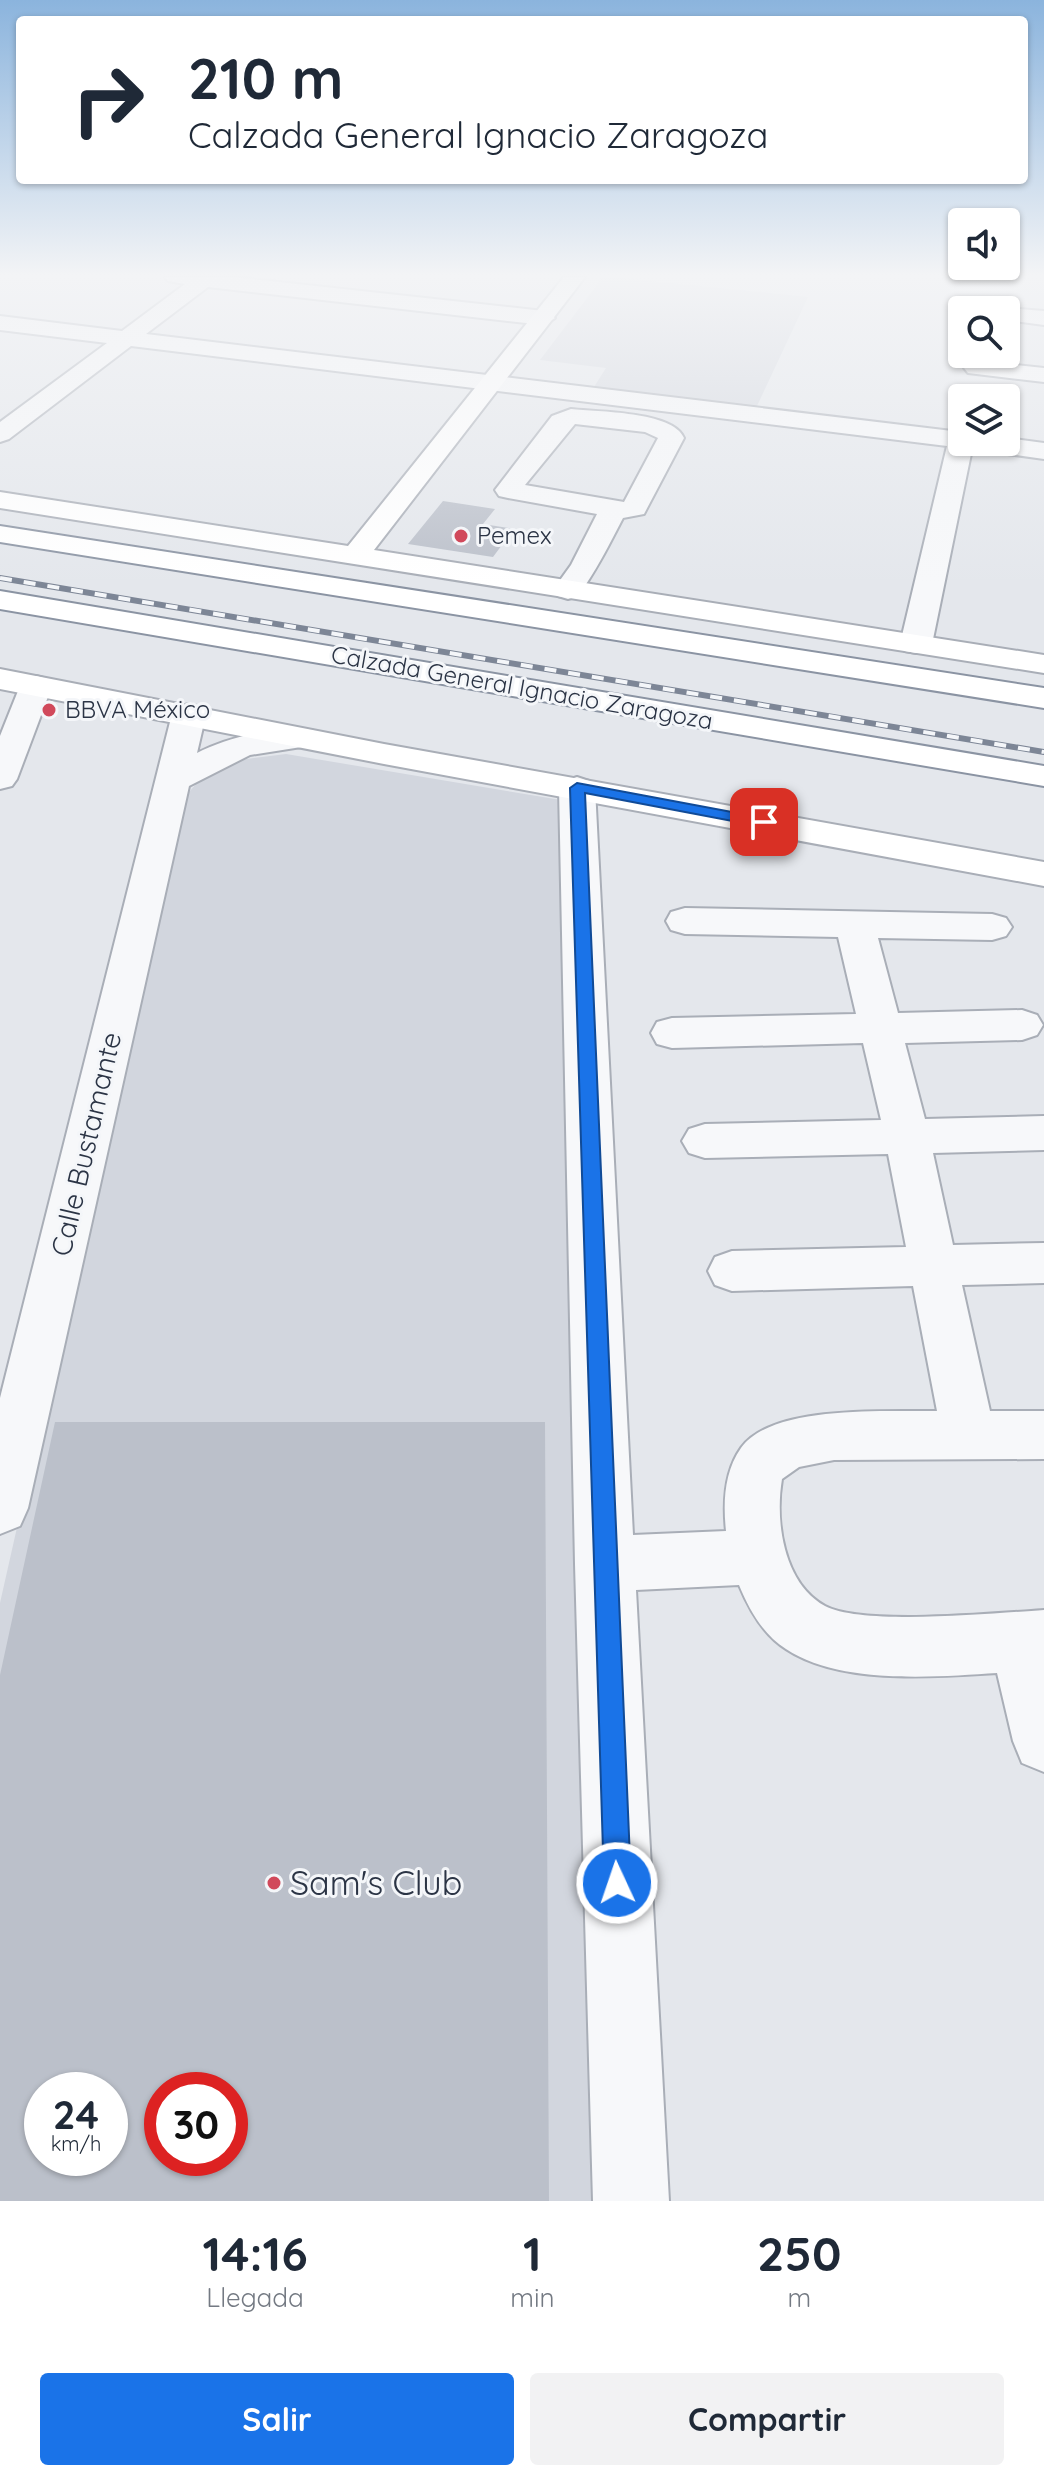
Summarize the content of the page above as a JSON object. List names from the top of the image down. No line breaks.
{"streets":{"main road":["Calzada General Ignacio Zaragoza"],"street":["Calle Bustamante"]},"places":["Pemex","BBVA México","Sam's Club"],"page":{"turn":["210 m","Calzada General Ignacio Zaragoza"],"speed":"24 km/h","limit":"30","eta":["14:16","Llegada","1","min","250","m"],"buttons":["Salir","Compartir"]}}
